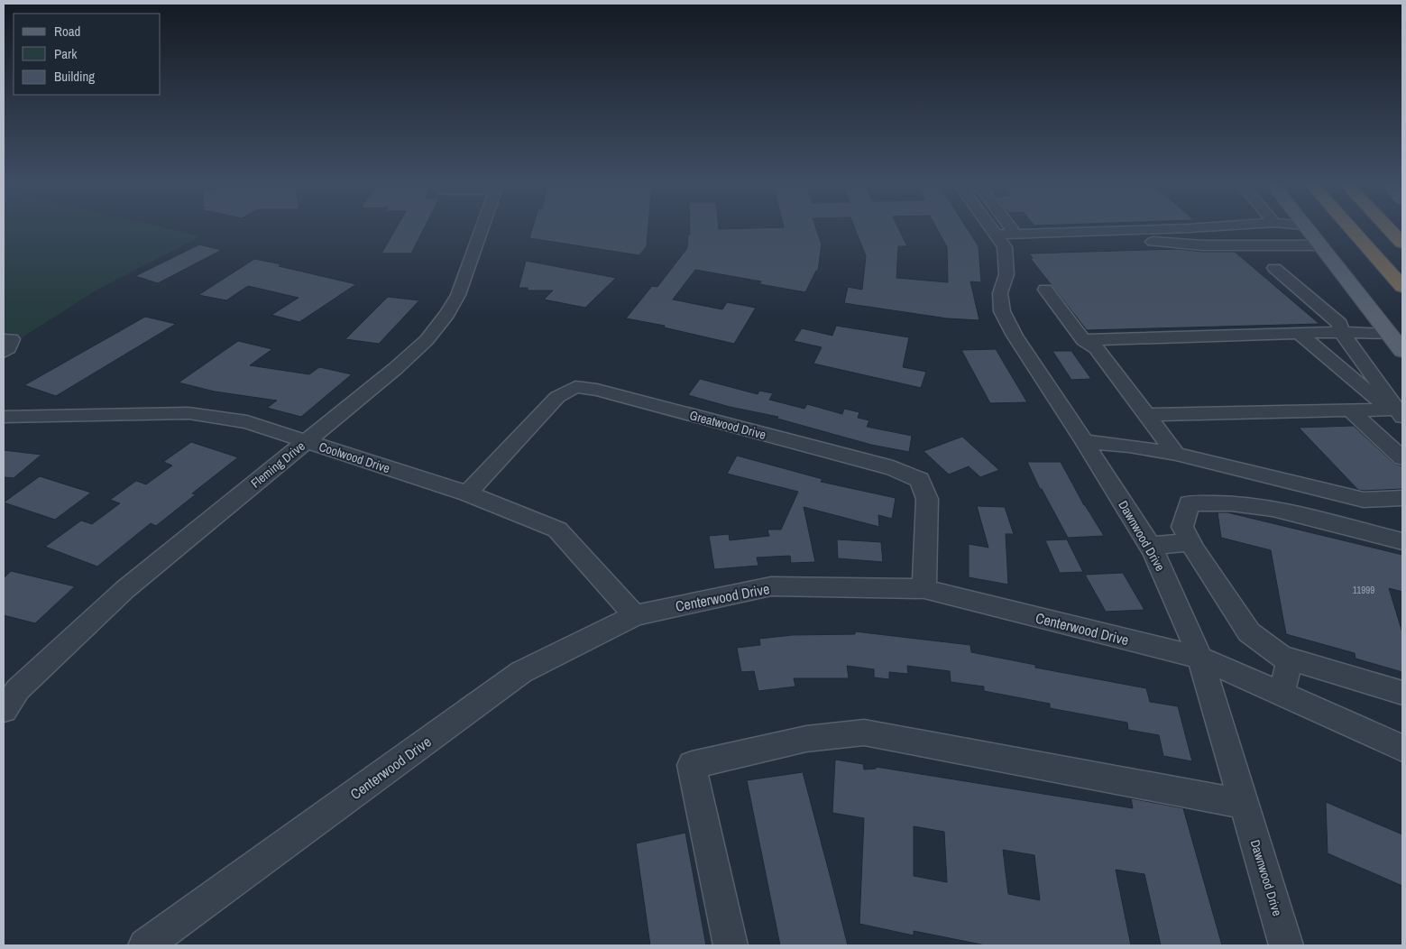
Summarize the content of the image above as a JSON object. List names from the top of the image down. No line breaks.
{"streets":{"street":["Greatwood Drive","Coolwood Drive","Fleming Drive","Dawnwood Drive","Centerwood Drive"]},"crossings":[["Greatwood Drive","Coolwood Drive"],["Greatwood Drive","Centerwood Drive"],["Coolwood Drive","Fleming Drive"],["Coolwood Drive","Centerwood Drive"],["Dawnwood Drive","Centerwood Drive"]],"house_numbers":["11999"],"legend":["Road","Park","Building"]}
